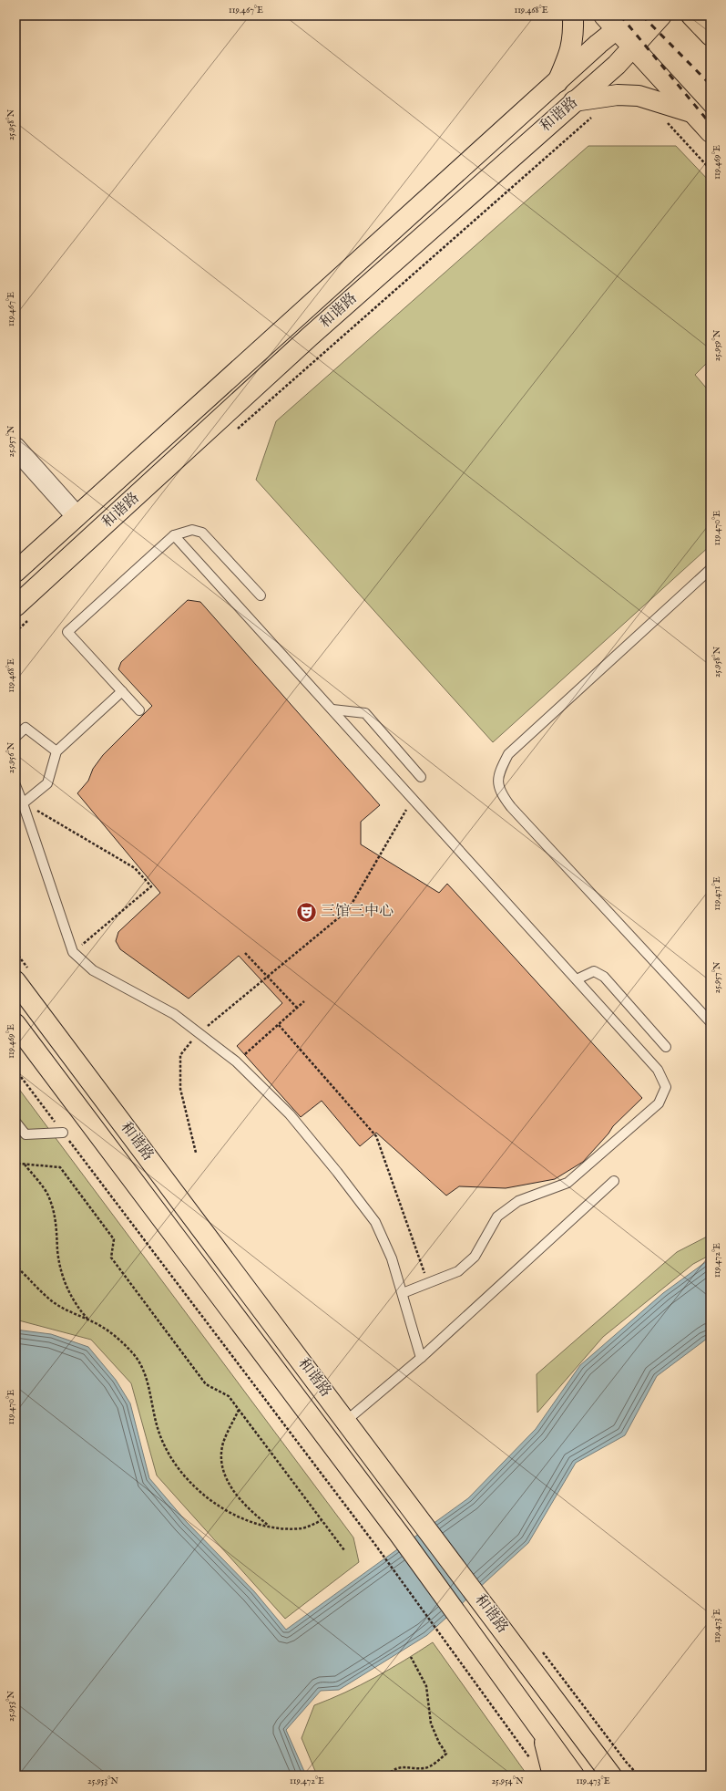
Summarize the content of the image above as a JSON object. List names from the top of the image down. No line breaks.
{"streets":{"main road":["和谐路"]},"places":{"theatre":["三馆三中心"]},"coordinates":["119.467°E","119.468°E","25.958°N","119.469°E","25.959°N","25.957°N","119.470°E","25.956°N","119.471°E","119.472°E","119.473°E","25.953°N","25.954°N"]}
